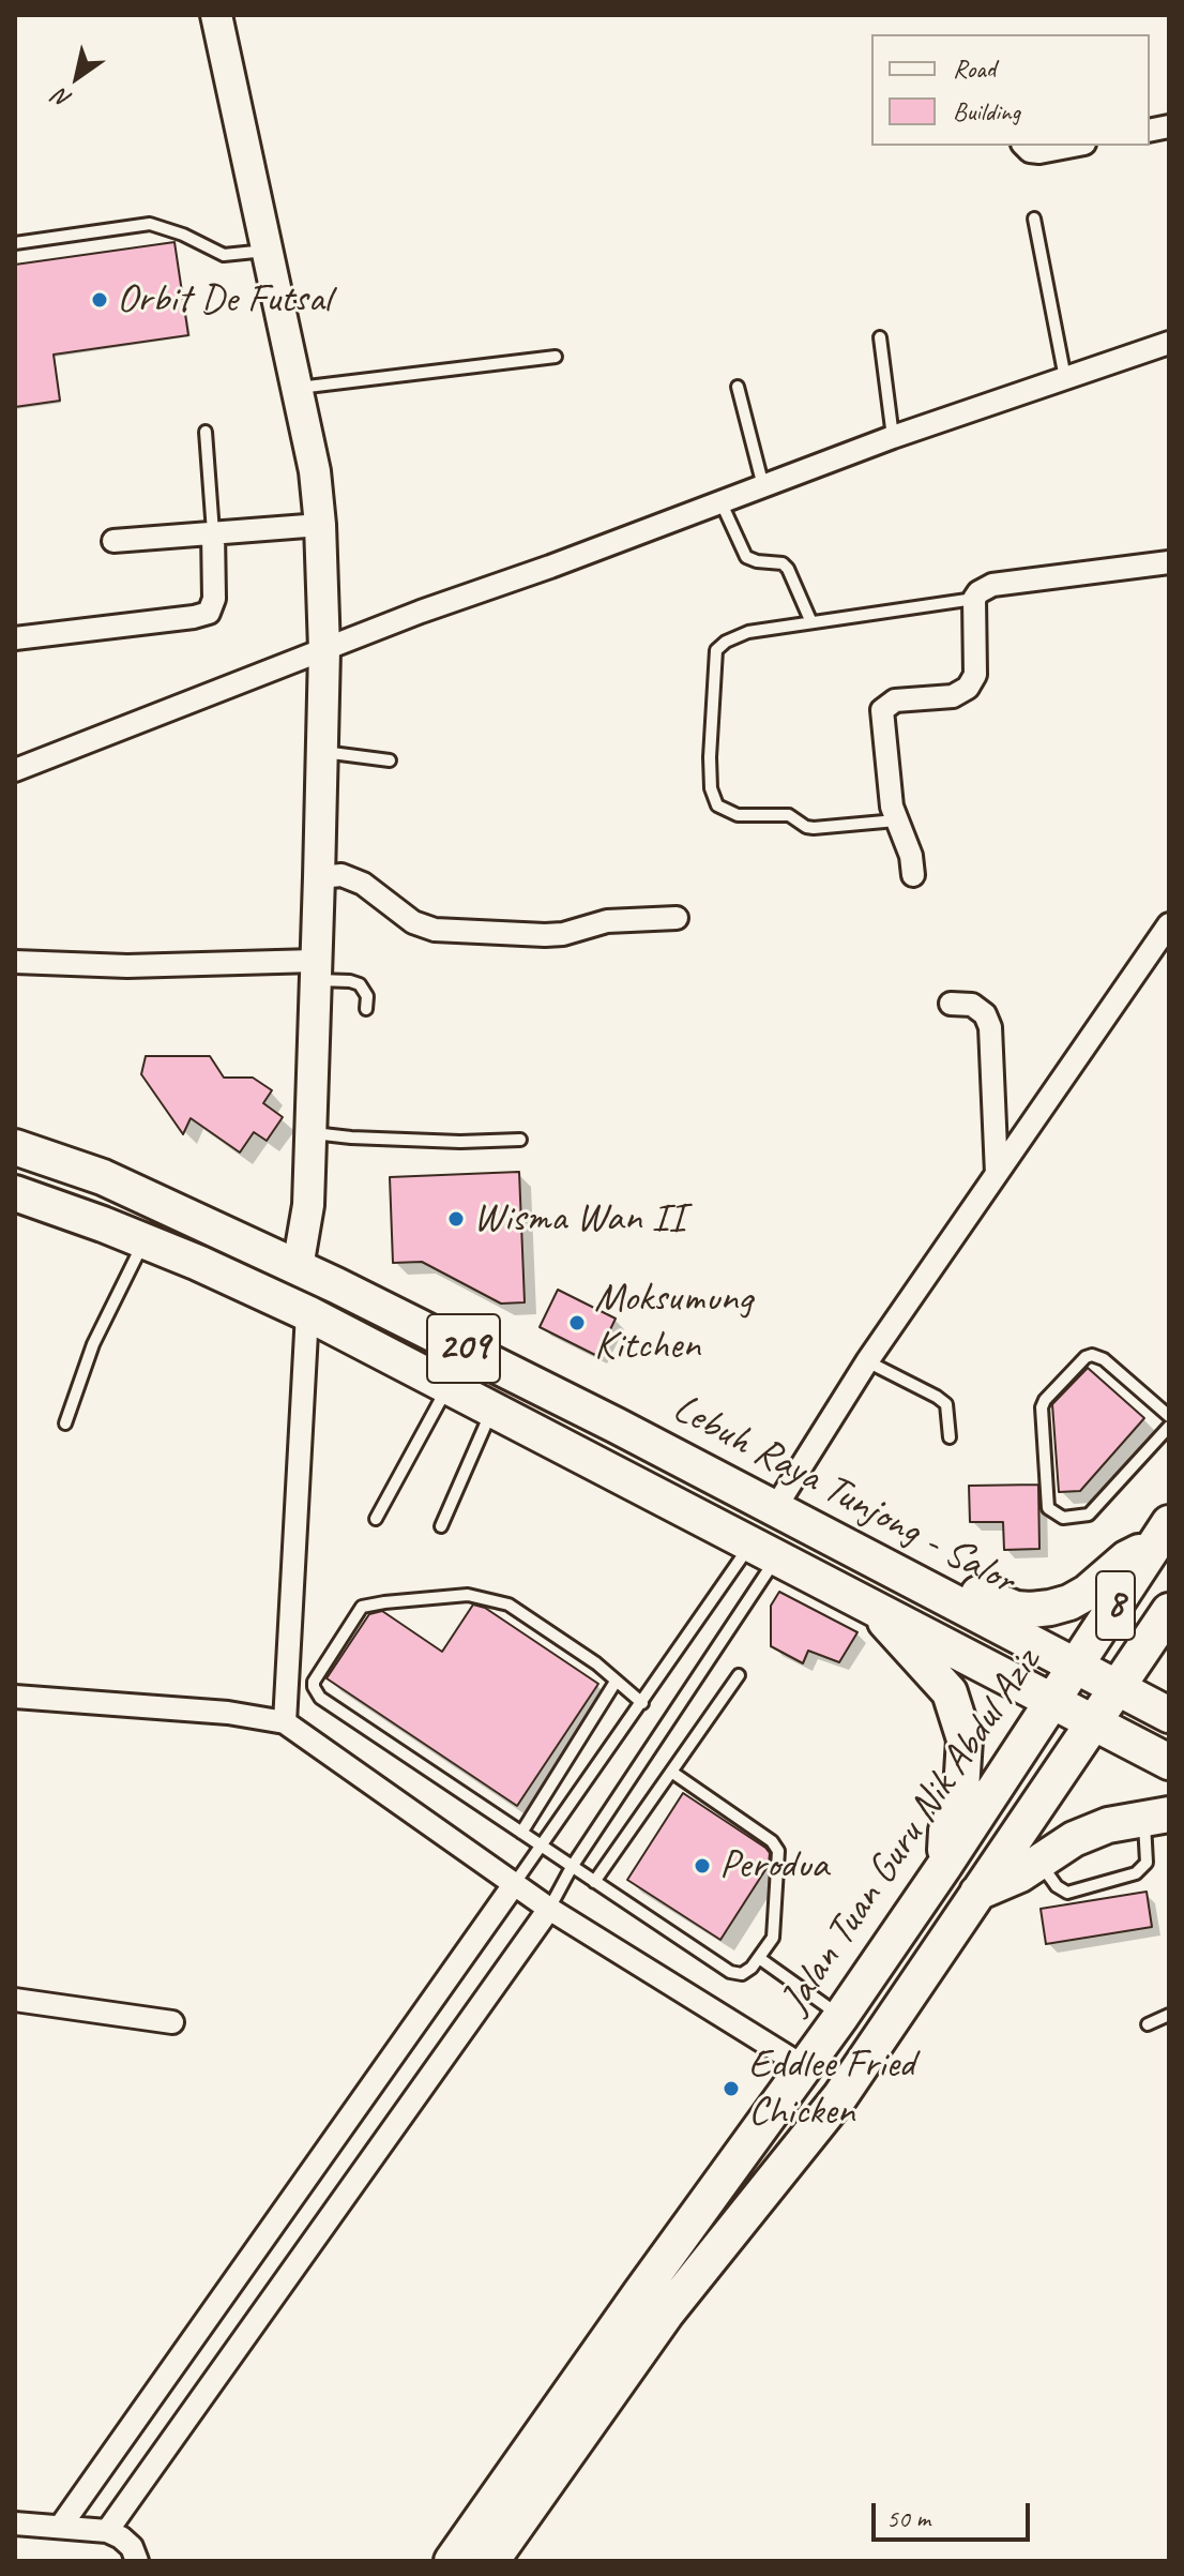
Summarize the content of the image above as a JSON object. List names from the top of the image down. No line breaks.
{"streets":{"main road":["209","Lebuh Raya Tunjong - Salor","8","Jalan Tuan Guru Nik Abdul Aziz"]},"crossings":[["Lebuh Raya Tunjong - Salor","8"],["Lebuh Raya Tunjong - Salor","Jalan Tuan Guru Nik Abdul Aziz"]],"places":["Orbit De Futsal","Wisma Wan II","Moksumung Kitchen","Perodua","Eddlee Fried Chicken"],"legend":["Road","Building"],"scale_bar":"50 m","north":"bottom left"}
